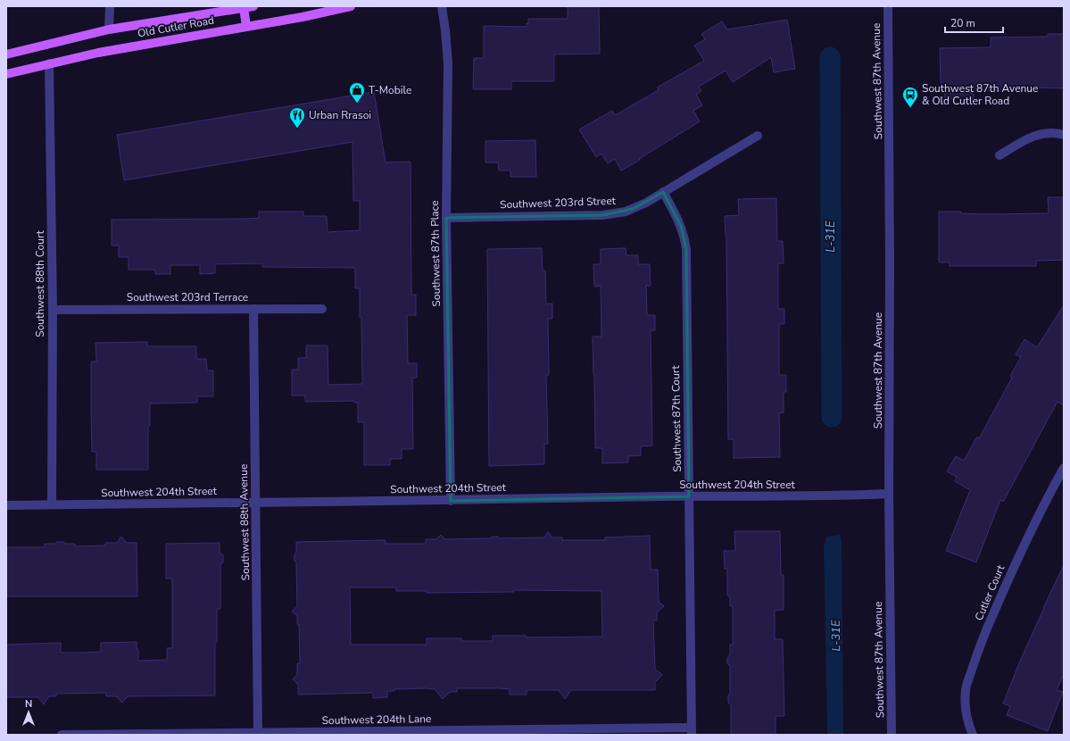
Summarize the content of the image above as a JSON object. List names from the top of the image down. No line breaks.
{"streets":{"main road":["Old Cutler Road"],"street":["Southwest 87th Avenue","Southwest 203rd Street","Southwest 87th Place","Southwest 88th Court","Southwest 203rd Terrace","Southwest 87th Court","Southwest 204th Street","Southwest 88th Avenue","Cutler Court","Southwest 204th Lane"]},"crossings":[["Old Cutler Road","Southwest 88th Court"],["Southwest 87th Avenue","Southwest 204th Street"],["Southwest 203rd Street","Southwest 87th Place"],["Southwest 203rd Street","Southwest 87th Court"],["Southwest 87th Place","Southwest 204th Street"],["Southwest 88th Court","Southwest 203rd Terrace"],["Southwest 88th Court","Southwest 204th Street"],["Southwest 203rd Terrace","Southwest 88th Avenue"],["Southwest 87th Court","Southwest 204th Street"],["Southwest 87th Court","Southwest 204th Lane"],["Southwest 204th Street","Southwest 88th Avenue"],["Southwest 88th Avenue","Southwest 204th Lane"]],"water":["L-31E"],"places":{"shop":["T-Mobile"],"bus stop":["Southwest 87th Avenue & Old Cutler Road"],"restaurant":["Urban Rrasoi"]},"scale_bar":"20 m","north":"top"}
